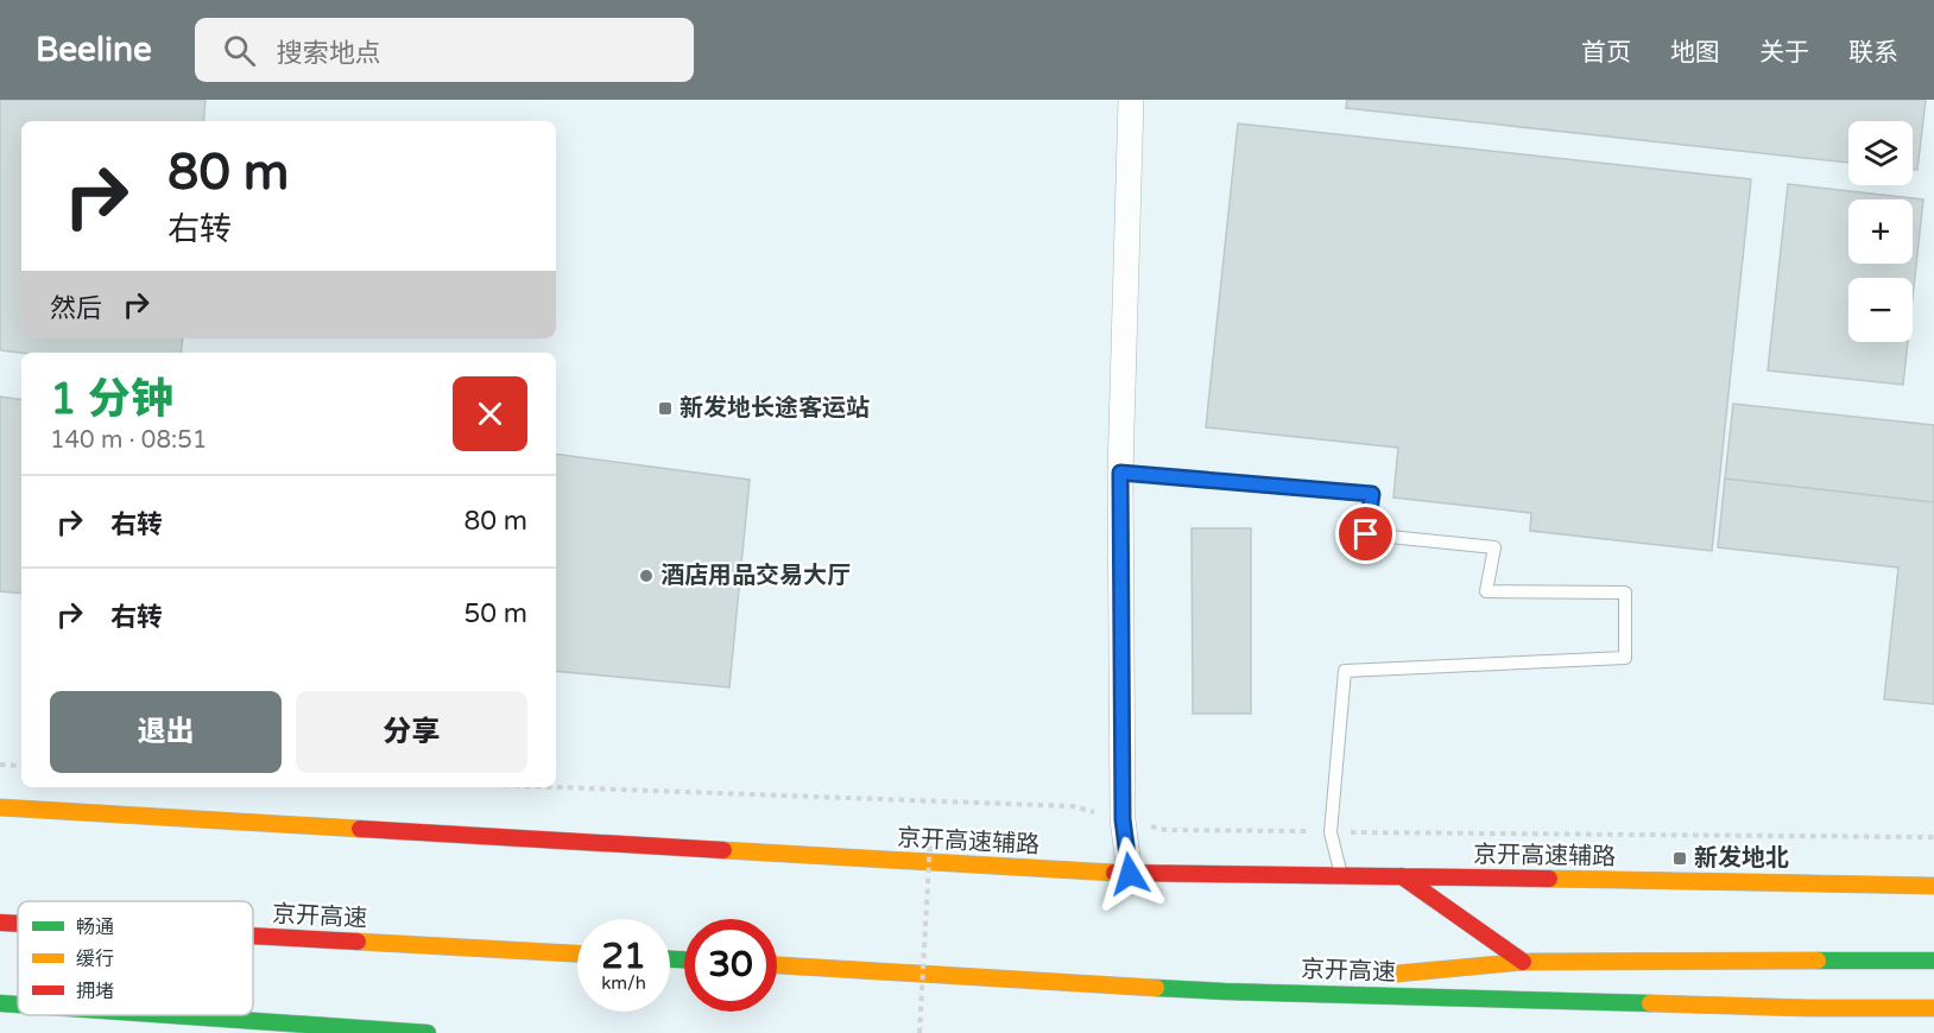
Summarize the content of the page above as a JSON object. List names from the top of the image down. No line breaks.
{"streets":{"main road":["京开高速辅路","京开高速"]},"places":{"transit":["新发地长途客运站","新发地北"],"other":["酒店用品交易大厅"]},"legend":["畅通","缓行","拥堵"],"page":{"header":"Beeline","search":"搜索地点","nav":["首页","地图","关于","联系"],"map_buttons":["+","−"],"turn":["80 m","右转"],"then":"然后","heading":["1 分钟","140 m · 08:51"],"list":[{"name":"右转","value":"80 m"},{"name":"右转","value":"50 m"}],"buttons":["退出","分享"],"speed":"21 km/h","limit":"30"}}
